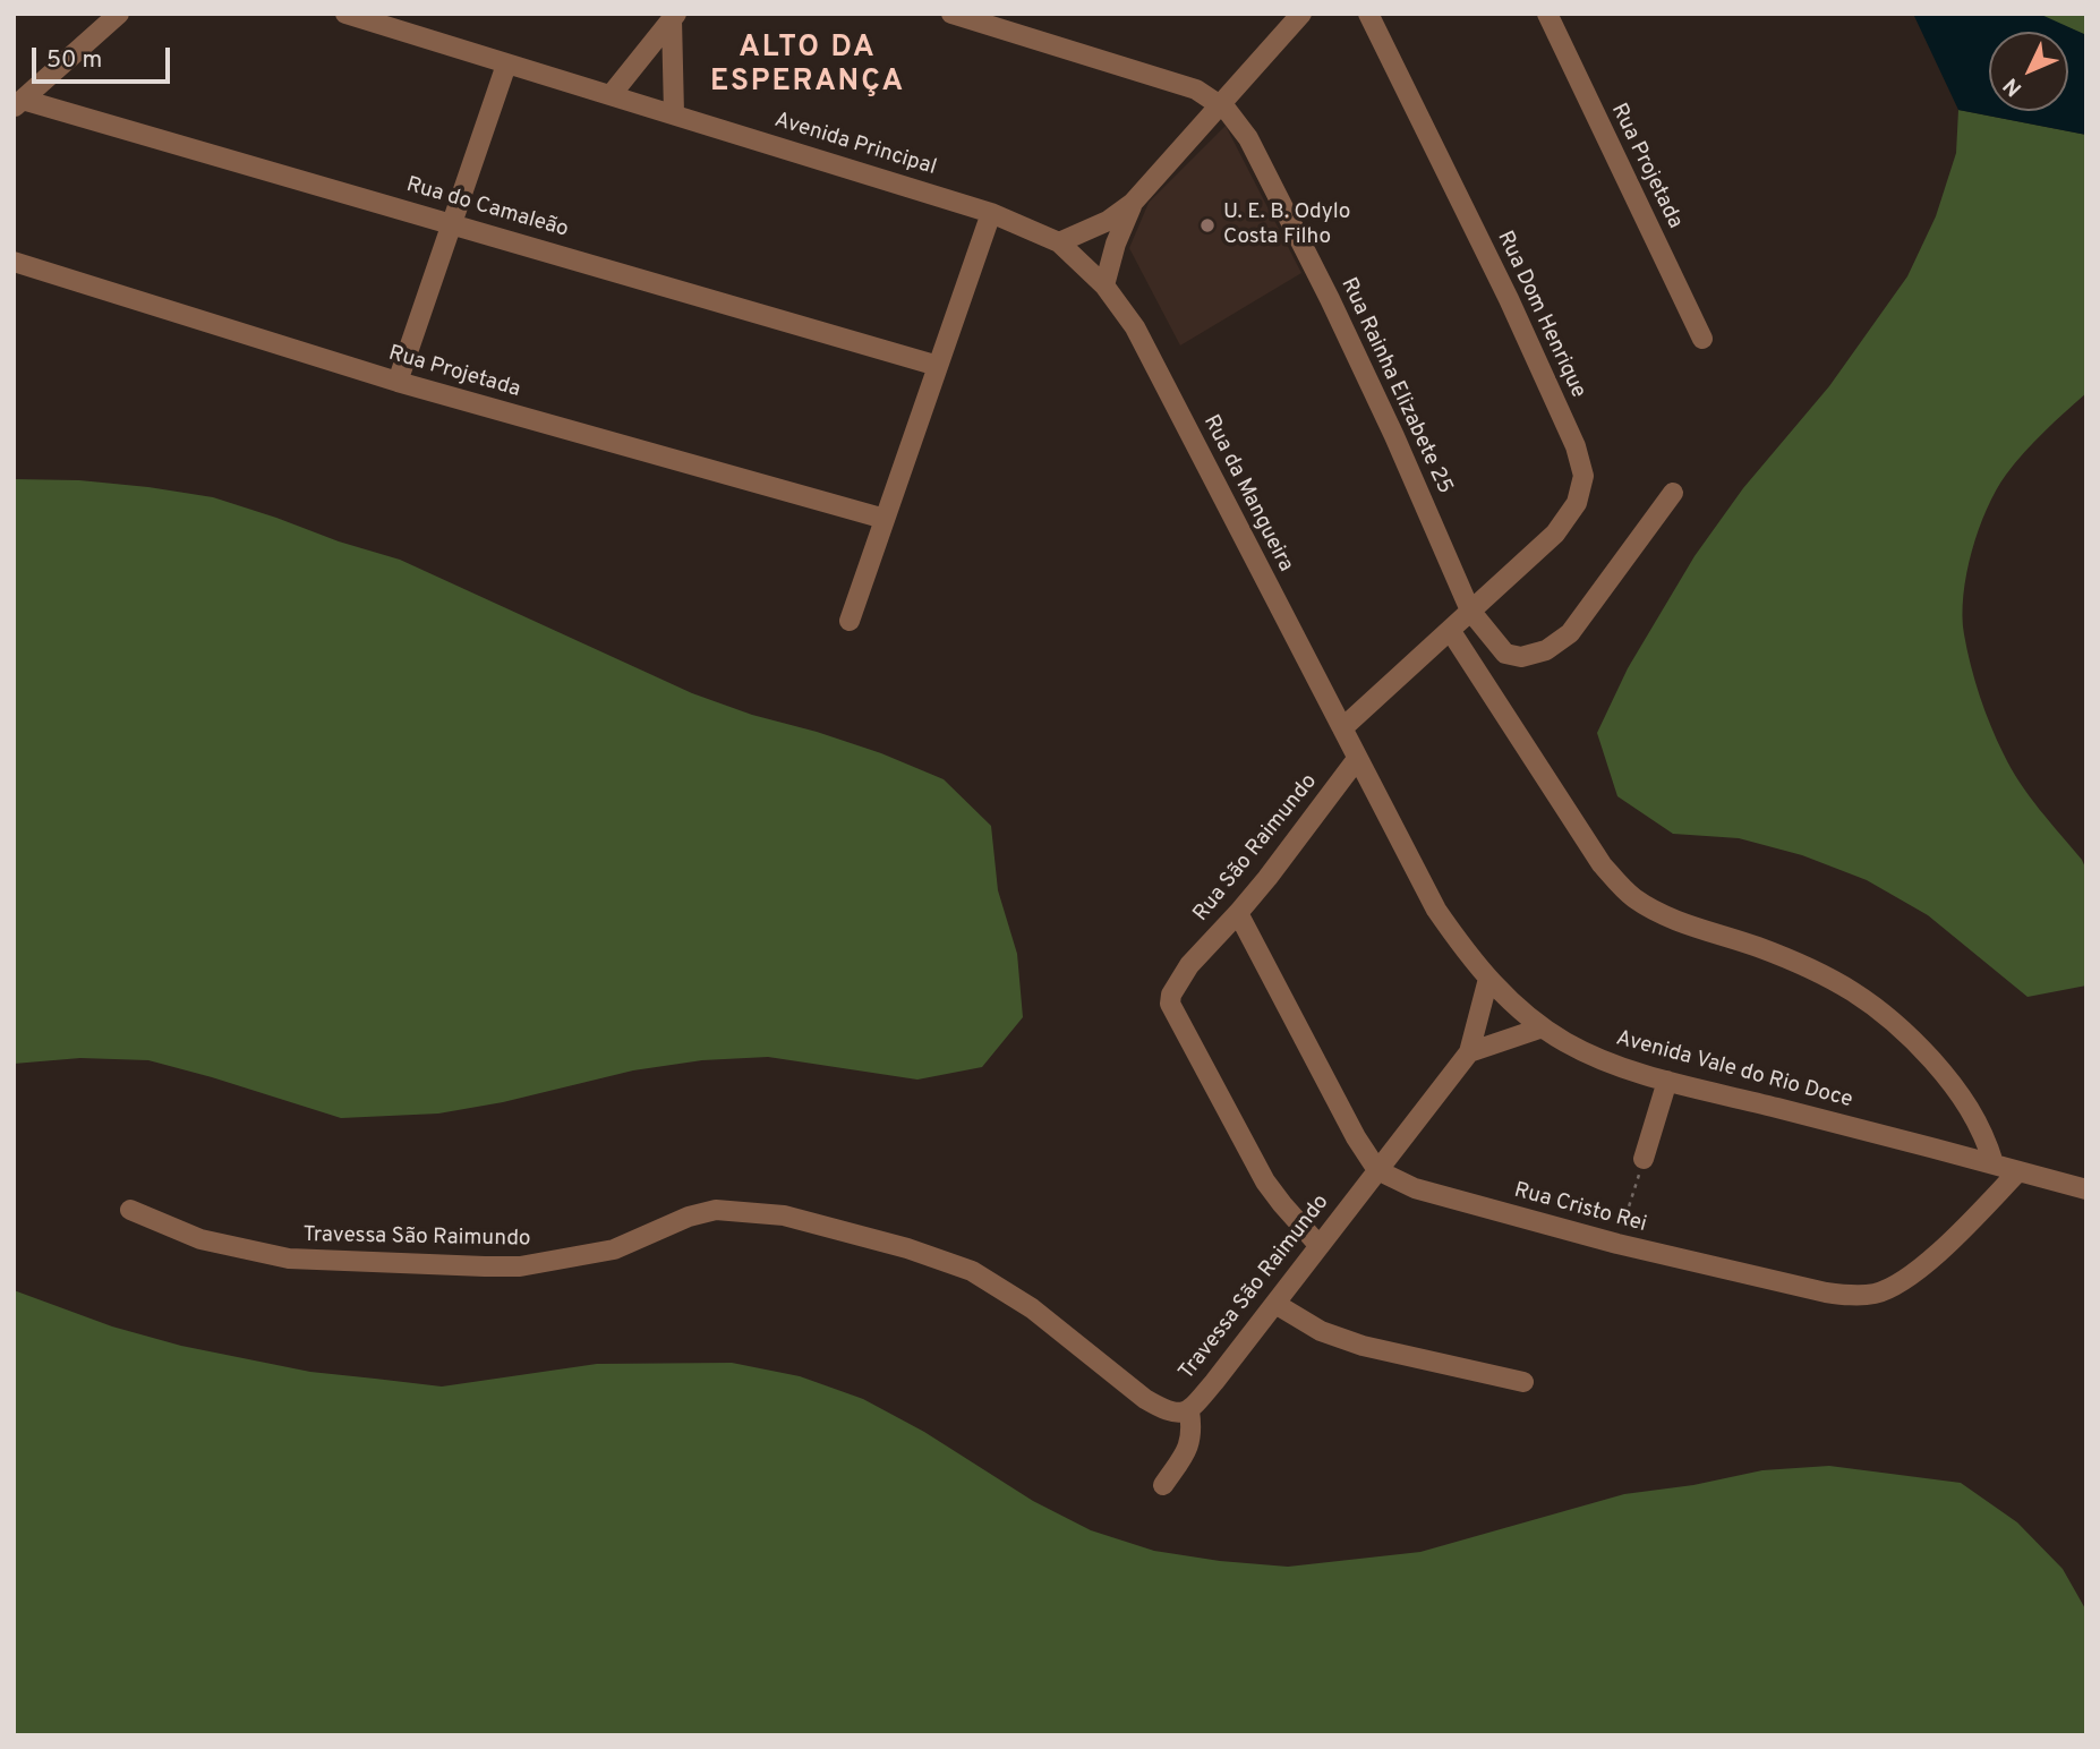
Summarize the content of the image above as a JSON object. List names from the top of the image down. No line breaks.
{"streets":{"street":["Avenida Principal","Rua Projetada","Rua do Camaleão","Rua Dom Henrique","Rua Rainha Elizabete 25","Rua da Mangueira","Rua São Raimundo","Avenida Vale do Rio Doce","Rua Cristo Rei","Travessa São Raimundo"]},"crossings":[["Avenida Principal","Rua da Mangueira"],["Rua Dom Henrique","Rua Rainha Elizabete 25"],["Rua da Mangueira","Avenida Vale do Rio Doce"],["Rua São Raimundo","Avenida Vale do Rio Doce"],["Rua São Raimundo","Travessa São Raimundo"],["Avenida Vale do Rio Doce","Rua Cristo Rei"],["Avenida Vale do Rio Doce","Travessa São Raimundo"],["Rua Cristo Rei","Travessa São Raimundo"]],"districts":["ALTO DA ESPERANÇA"],"places":["U. E. B. Odylo Costa Filho"],"scale_bar":"50 m","north":"bottom left"}
